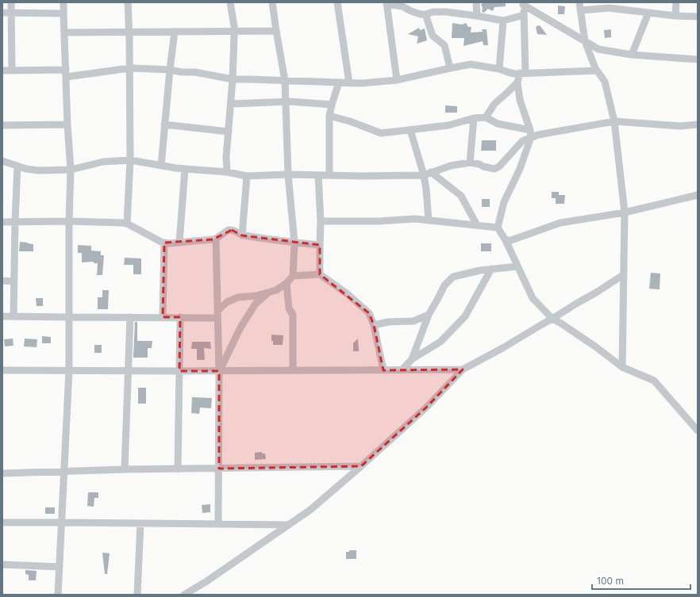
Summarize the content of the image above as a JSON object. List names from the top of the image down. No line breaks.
{"scale_bar":"100 m"}
